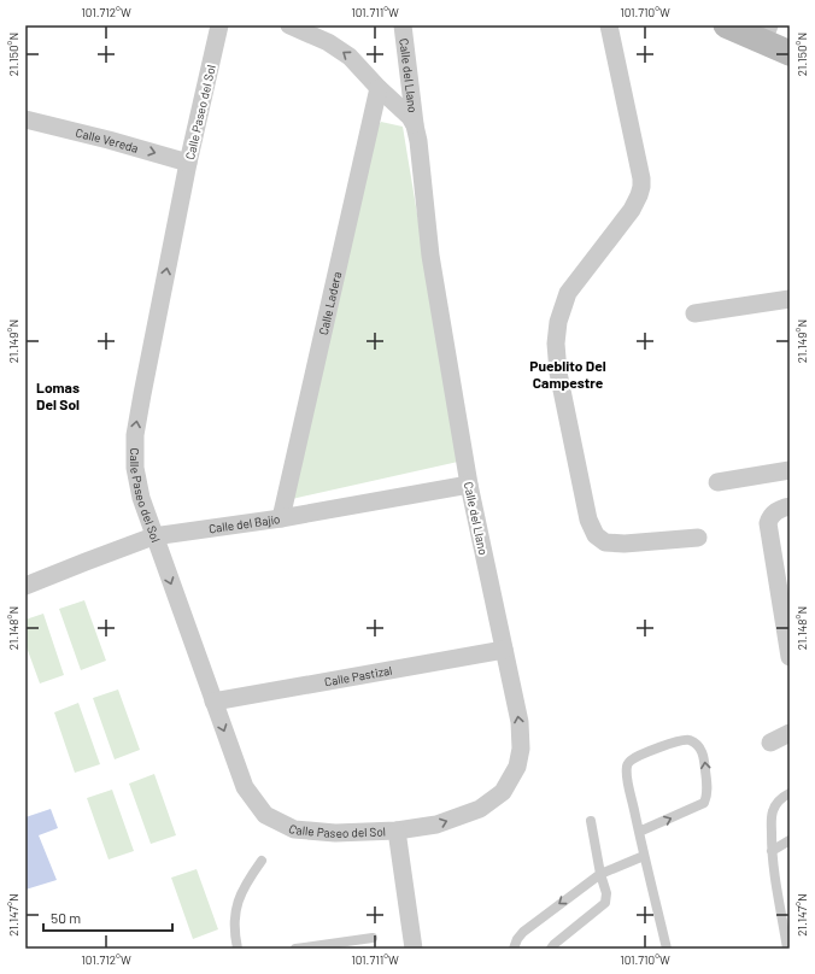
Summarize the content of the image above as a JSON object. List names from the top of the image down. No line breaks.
{"streets":{"street":["Calle del Llano","Calle Paseo del Sol","Calle Vereda","Calle Ladera","Calle del Bajío","Calle Pastizal"]},"crossings":[["Calle del Llano","Calle Paseo del Sol"],["Calle del Llano","Calle Ladera"],["Calle del Llano","Calle del Bajío"],["Calle del Llano","Calle Pastizal"],["Calle Paseo del Sol","Calle Vereda"],["Calle Paseo del Sol","Calle del Bajío"],["Calle Paseo del Sol","Calle Pastizal"],["Calle Ladera","Calle del Bajío"]],"one_way":["Calle Vereda"],"districts":["Pueblito Del Campestre","Lomas Del Sol"],"scale_bar":"50 m","coordinates":["101.712°W","101.711°W","101.710°W","21.150°N","21.149°N","21.148°N","21.147°N"]}
